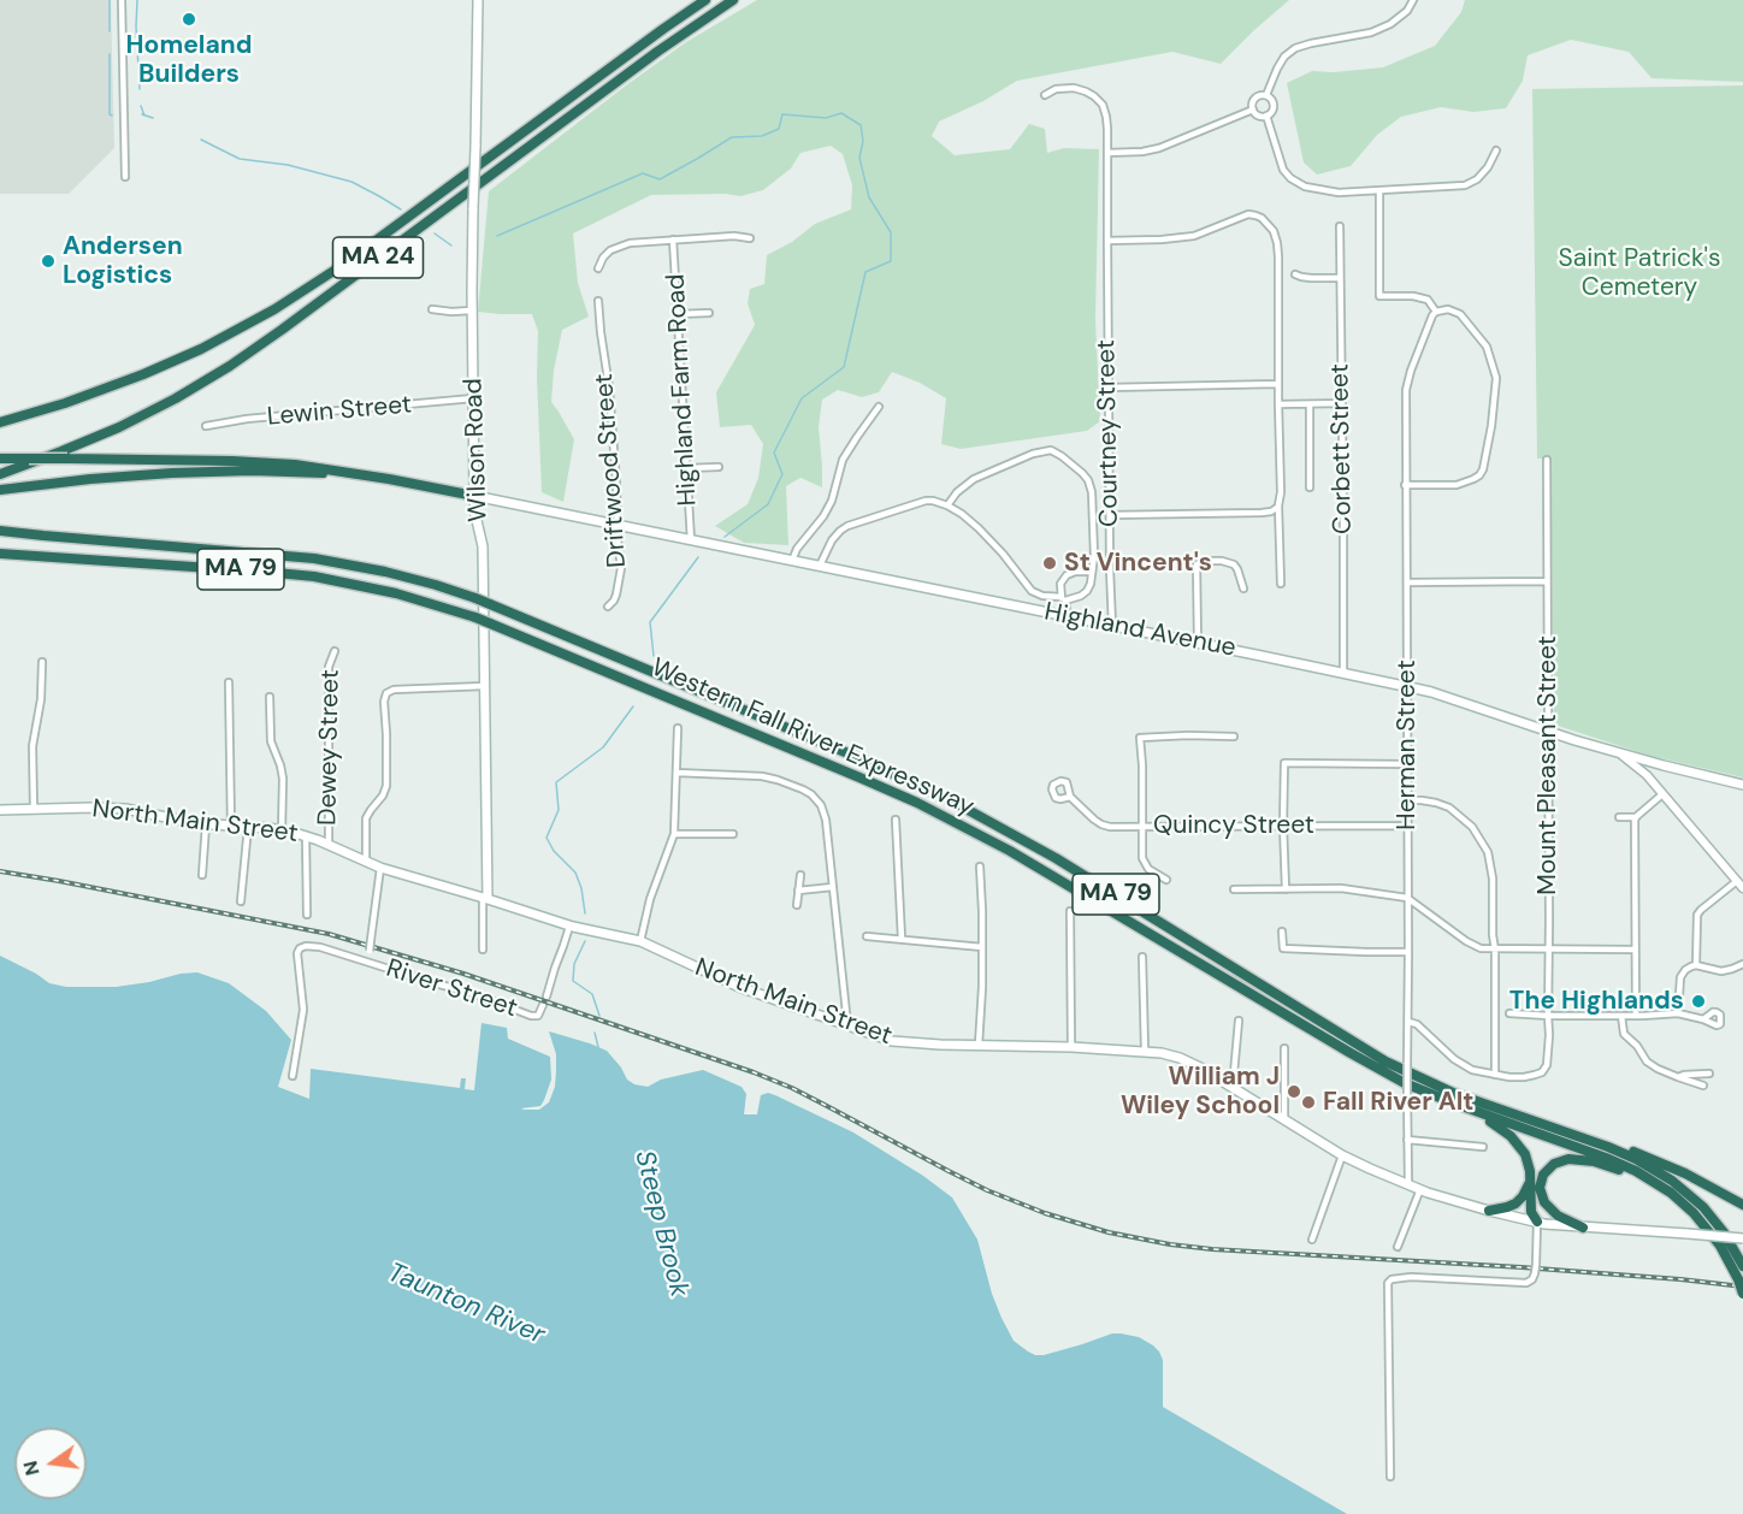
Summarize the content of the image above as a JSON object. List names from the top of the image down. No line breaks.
{"streets":{"highway":["MA 24","MA 79","Western Fall River Expressway"],"main road":["Wilson Road","Highland Avenue","North Main Street"],"street":["Highland Farm Road","Lewin Street","Courtney Street","Corbett Street","Driftwood Street","Herman Street","Dewey Street","Mount Pleasant Street","Quincy Street","River Street"]},"crossings":[["Highland Farm Road","Highland Avenue"],["Lewin Street","Wilson Road"],["Courtney Street","Highland Avenue"],["Corbett Street","Highland Avenue"],["Wilson Road","Highland Avenue"],["Wilson Road","North Main Street"],["Driftwood Street","Highland Avenue"],["Highland Avenue","Herman Street"],["Highland Avenue","Mount Pleasant Street"],["Herman Street","North Main Street"],["Herman Street","Quincy Street"],["Dewey Street","North Main Street"]],"water":["Steep Brook","Taunton River"],"parks":["Saint Patrick's Cemetery"],"places":["Homeland Builders","Andersen Logistics","St Vincent's","The Highlands","William J Wiley School","Fall River Alt"],"north":"left"}
